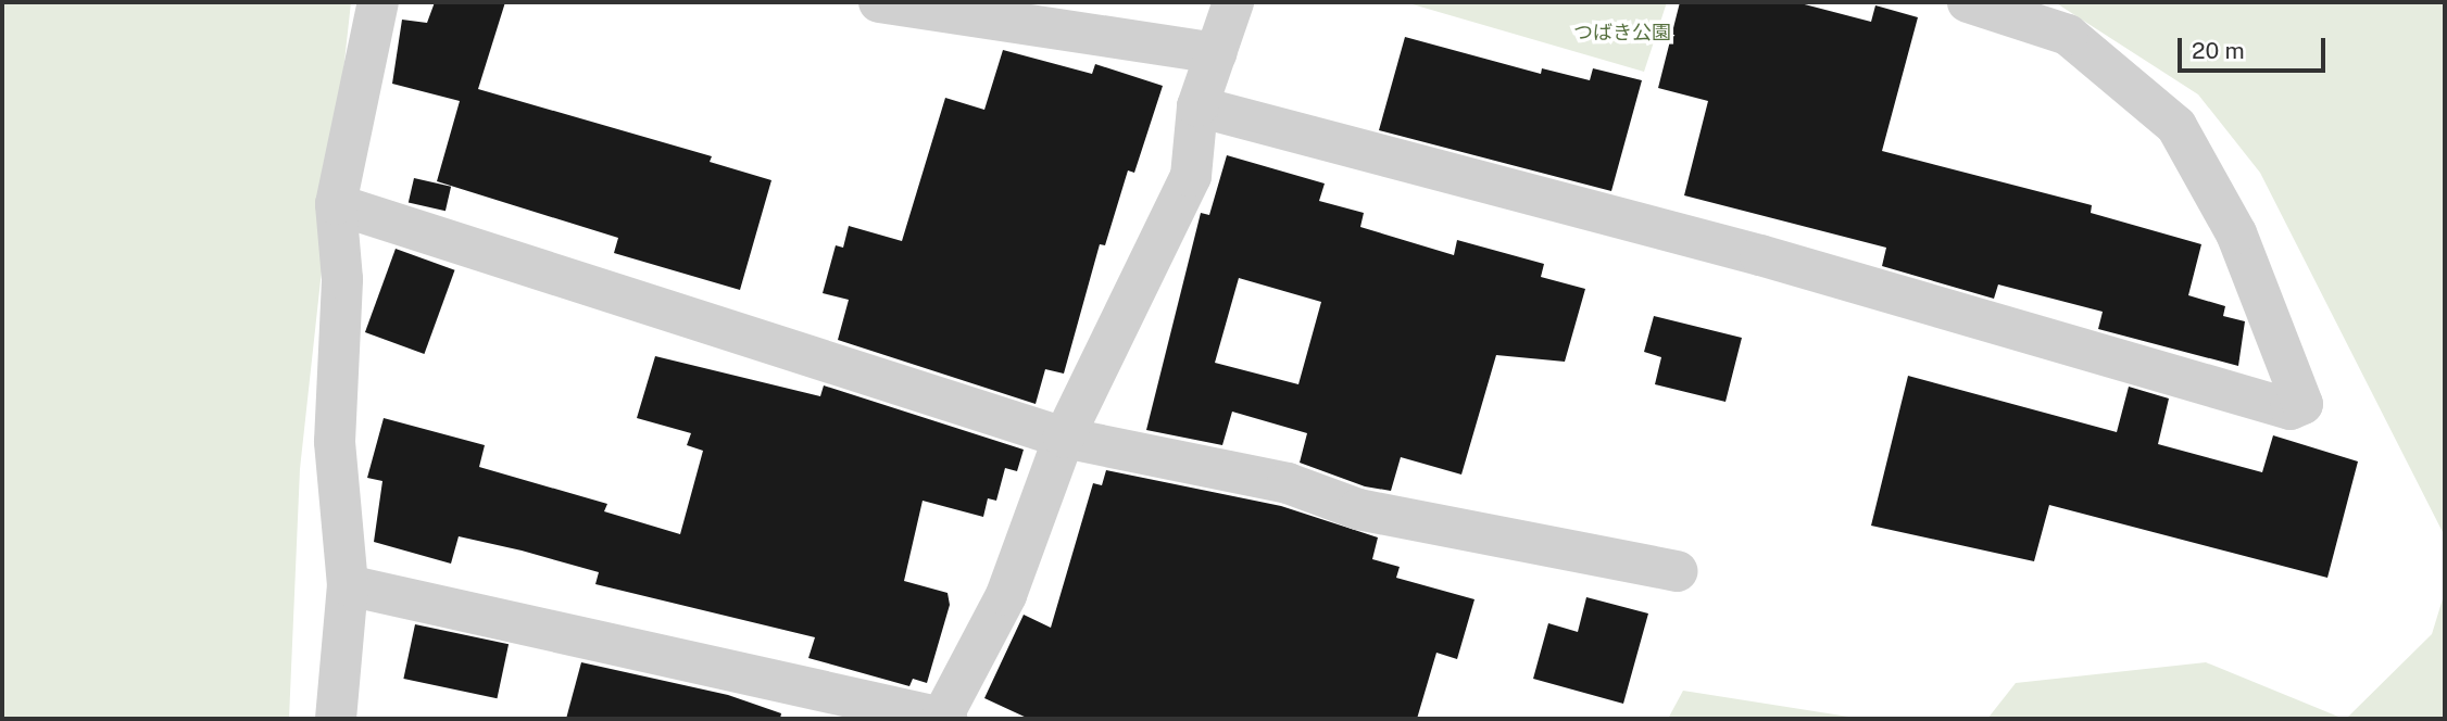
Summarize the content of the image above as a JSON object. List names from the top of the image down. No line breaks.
{"parks":["つばき公園"],"scale_bar":"20 m"}
